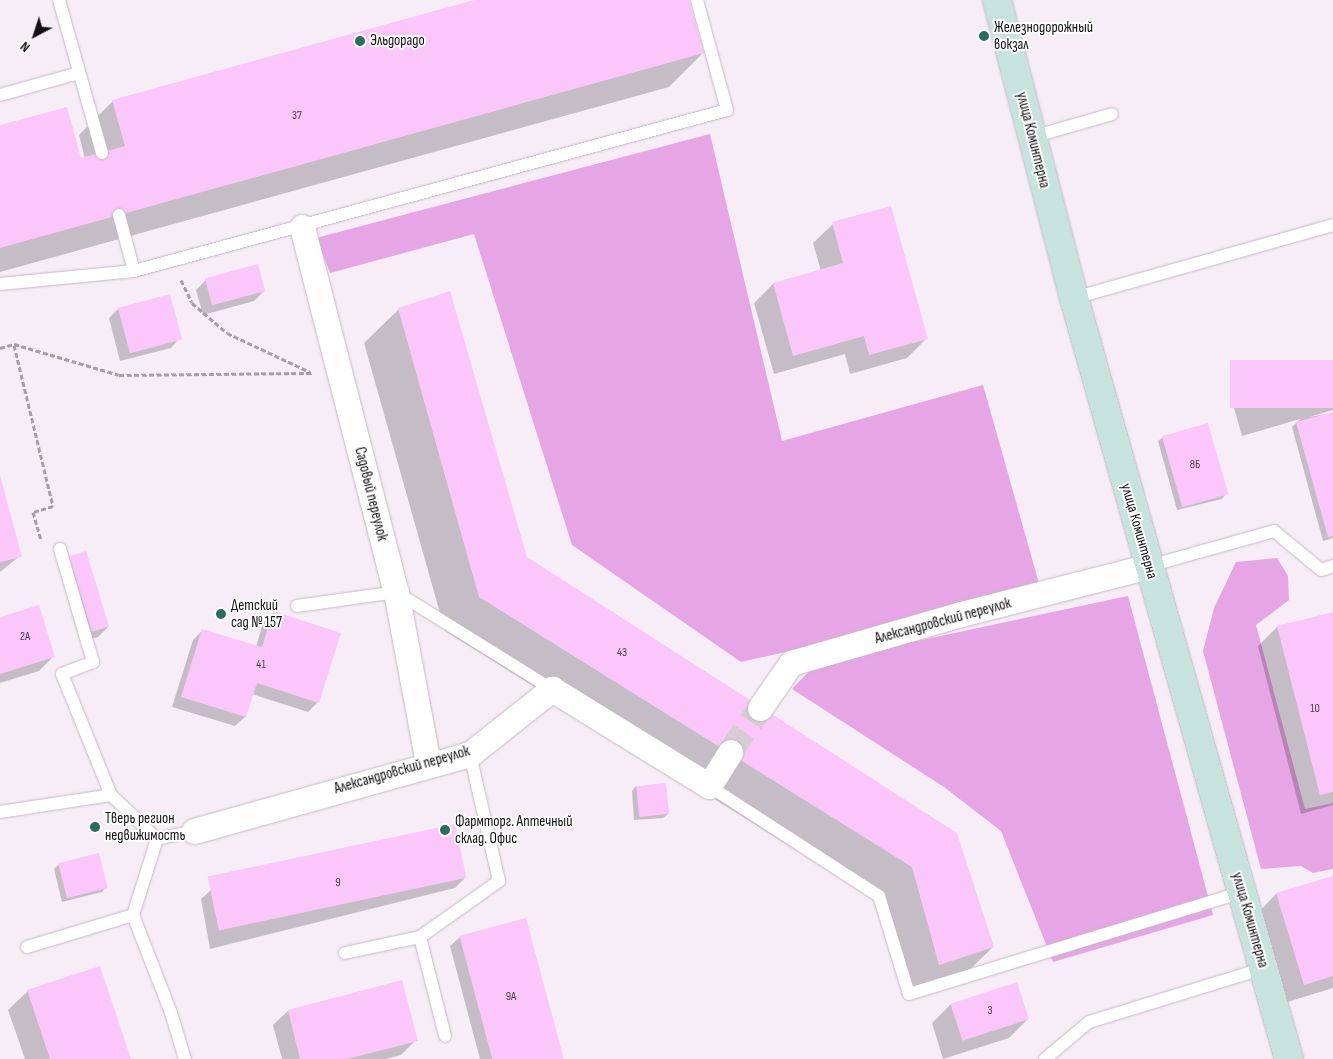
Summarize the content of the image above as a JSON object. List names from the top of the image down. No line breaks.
{"streets":{"main road":["улица Коминтерна"],"street":["Садовый переулок","Александровский переулок"]},"crossings":[["улица Коминтерна","Александровский переулок"],["Садовый переулок","Александровский переулок"]],"places":["Железнодорожный вокзал","Эльдорадо","Детский сад № 157","Тверь регион недвижимость","Фармторг. Аптечный склад. Офис"],"house_numbers":["37","8Б","2А","43","41","10","9","9А","3"],"north":"bottom left"}
